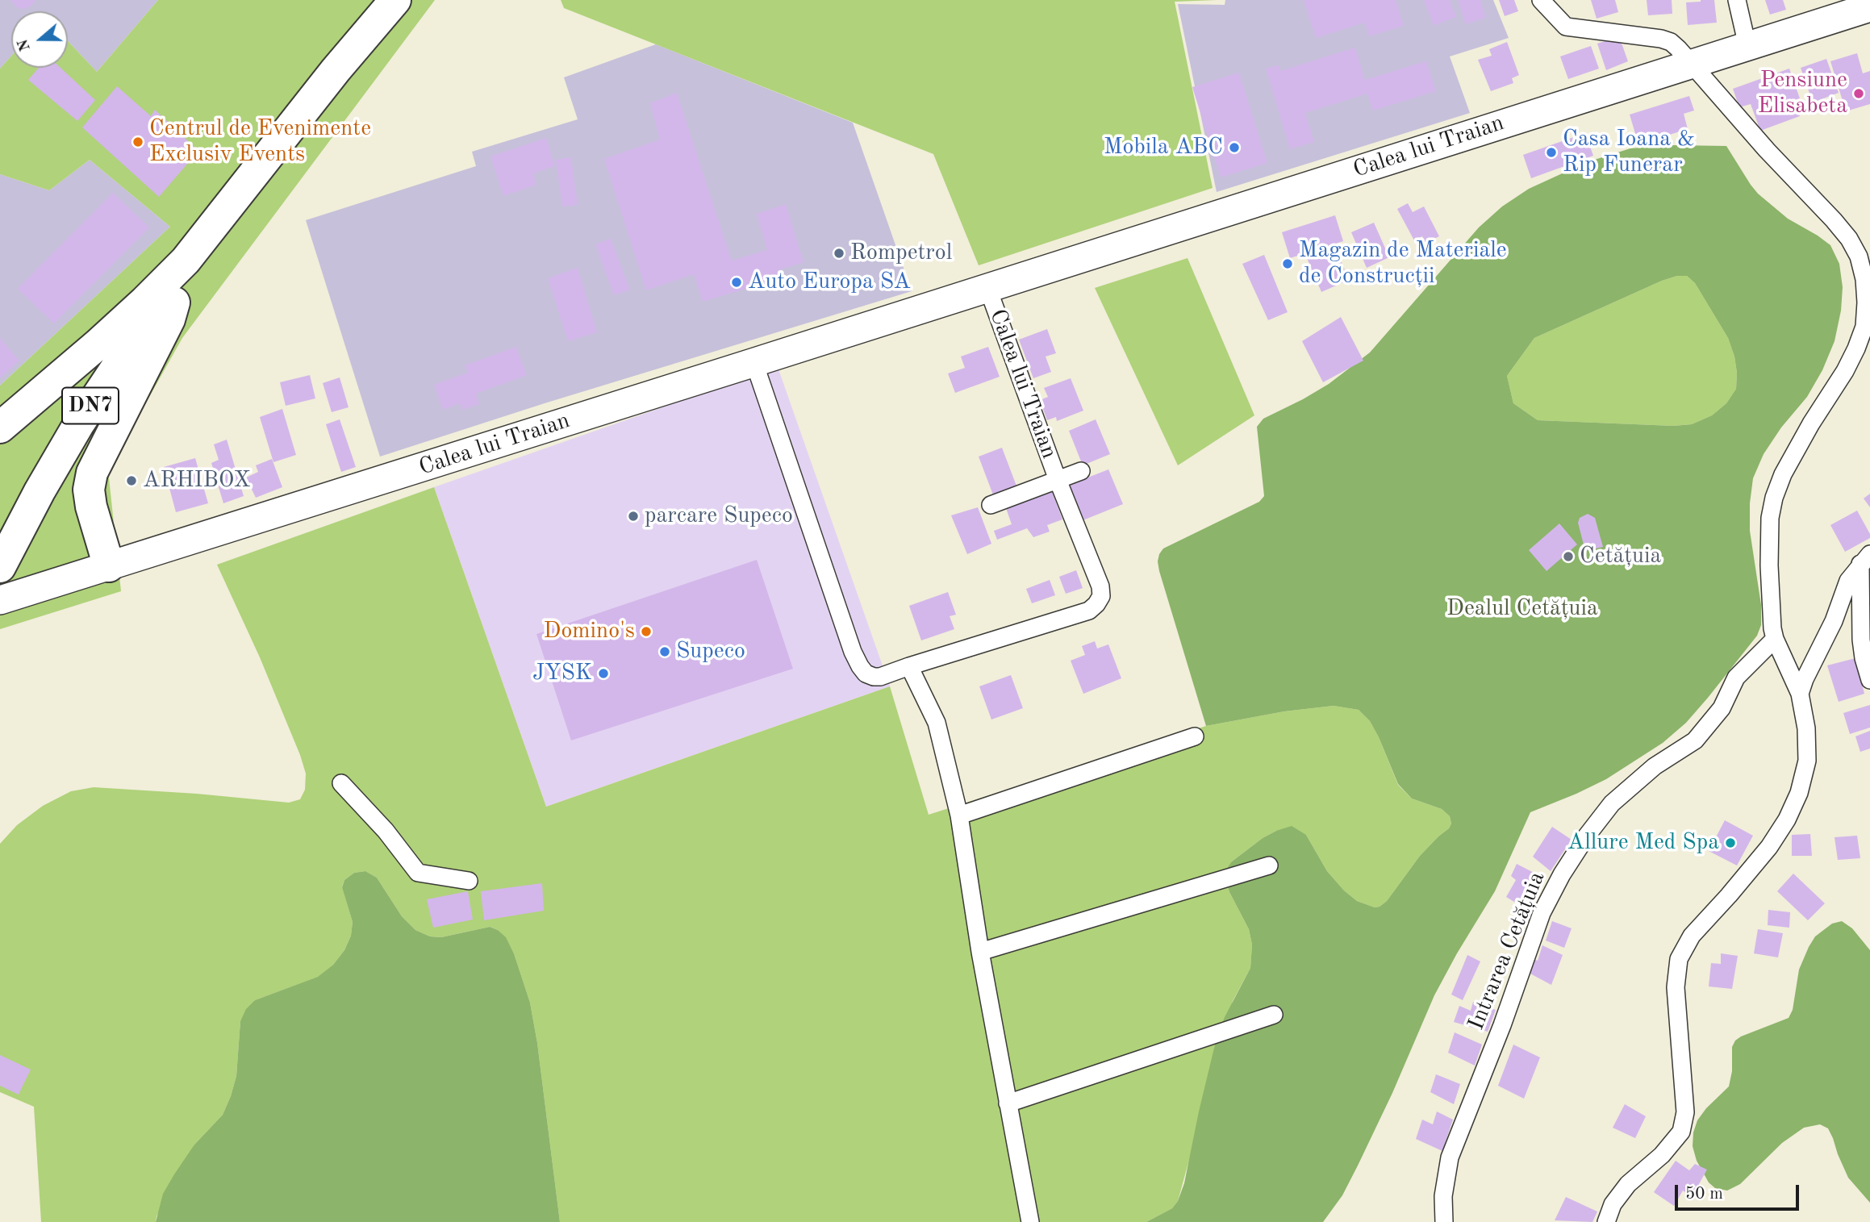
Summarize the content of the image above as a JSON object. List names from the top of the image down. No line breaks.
{"streets":{"highway":["DN7"],"main road":["Calea lui Traian"],"street":["Intrarea Cetățuia"]},"parks":["Dealul Cetățuia"],"places":["Pensiune Elisabeta","Centrul de Evenimente Exclusiv Events","Mobila ABC","Casa Ioana & Rip Funerar","Rompetrol","Magazin de Materiale de Construcții","Auto Europa SA","ARHIBOX","parcare Supeco","Cetățuia","Domino's","Supeco","JYSK","Allure Med Spa"],"scale_bar":"50 m","north":"left"}
